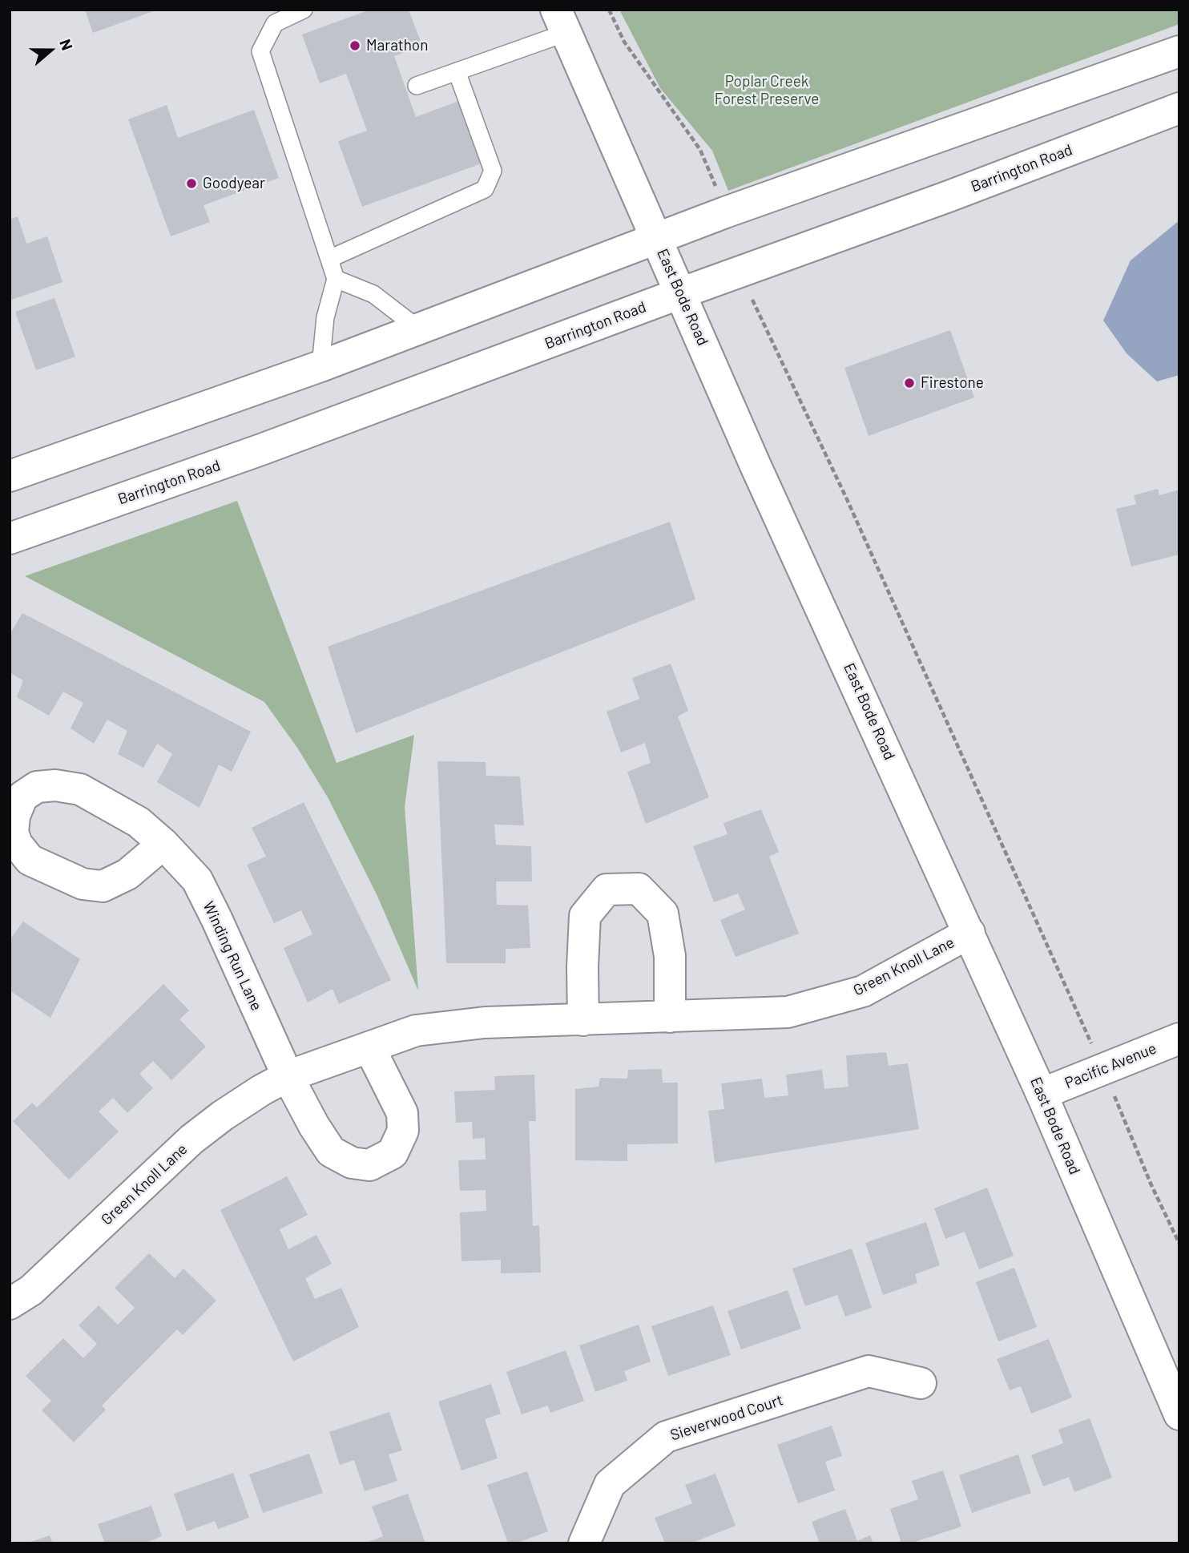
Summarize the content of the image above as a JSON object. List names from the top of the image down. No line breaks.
{"streets":{"street":["Barrington Road","East Bode Road","Winding Run Lane","Green Knoll Lane","Pacific Avenue","Sieverwood Court"]},"crossings":[["Barrington Road","East Bode Road"],["East Bode Road","Green Knoll Lane"],["East Bode Road","Pacific Avenue"],["Winding Run Lane","Green Knoll Lane"]],"parks":["Poplar Creek Forest Preserve"],"places":["Marathon","Goodyear","Firestone"],"north":"right"}
